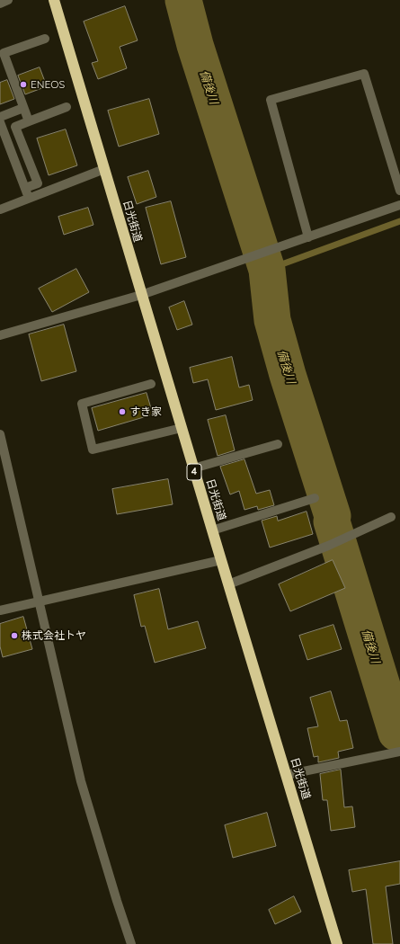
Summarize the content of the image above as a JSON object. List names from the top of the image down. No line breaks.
{"streets":{"highway":["日光街道","4"]},"water":["備後川"],"places":["ENEOS","すき家","株式会社トヤ"]}
